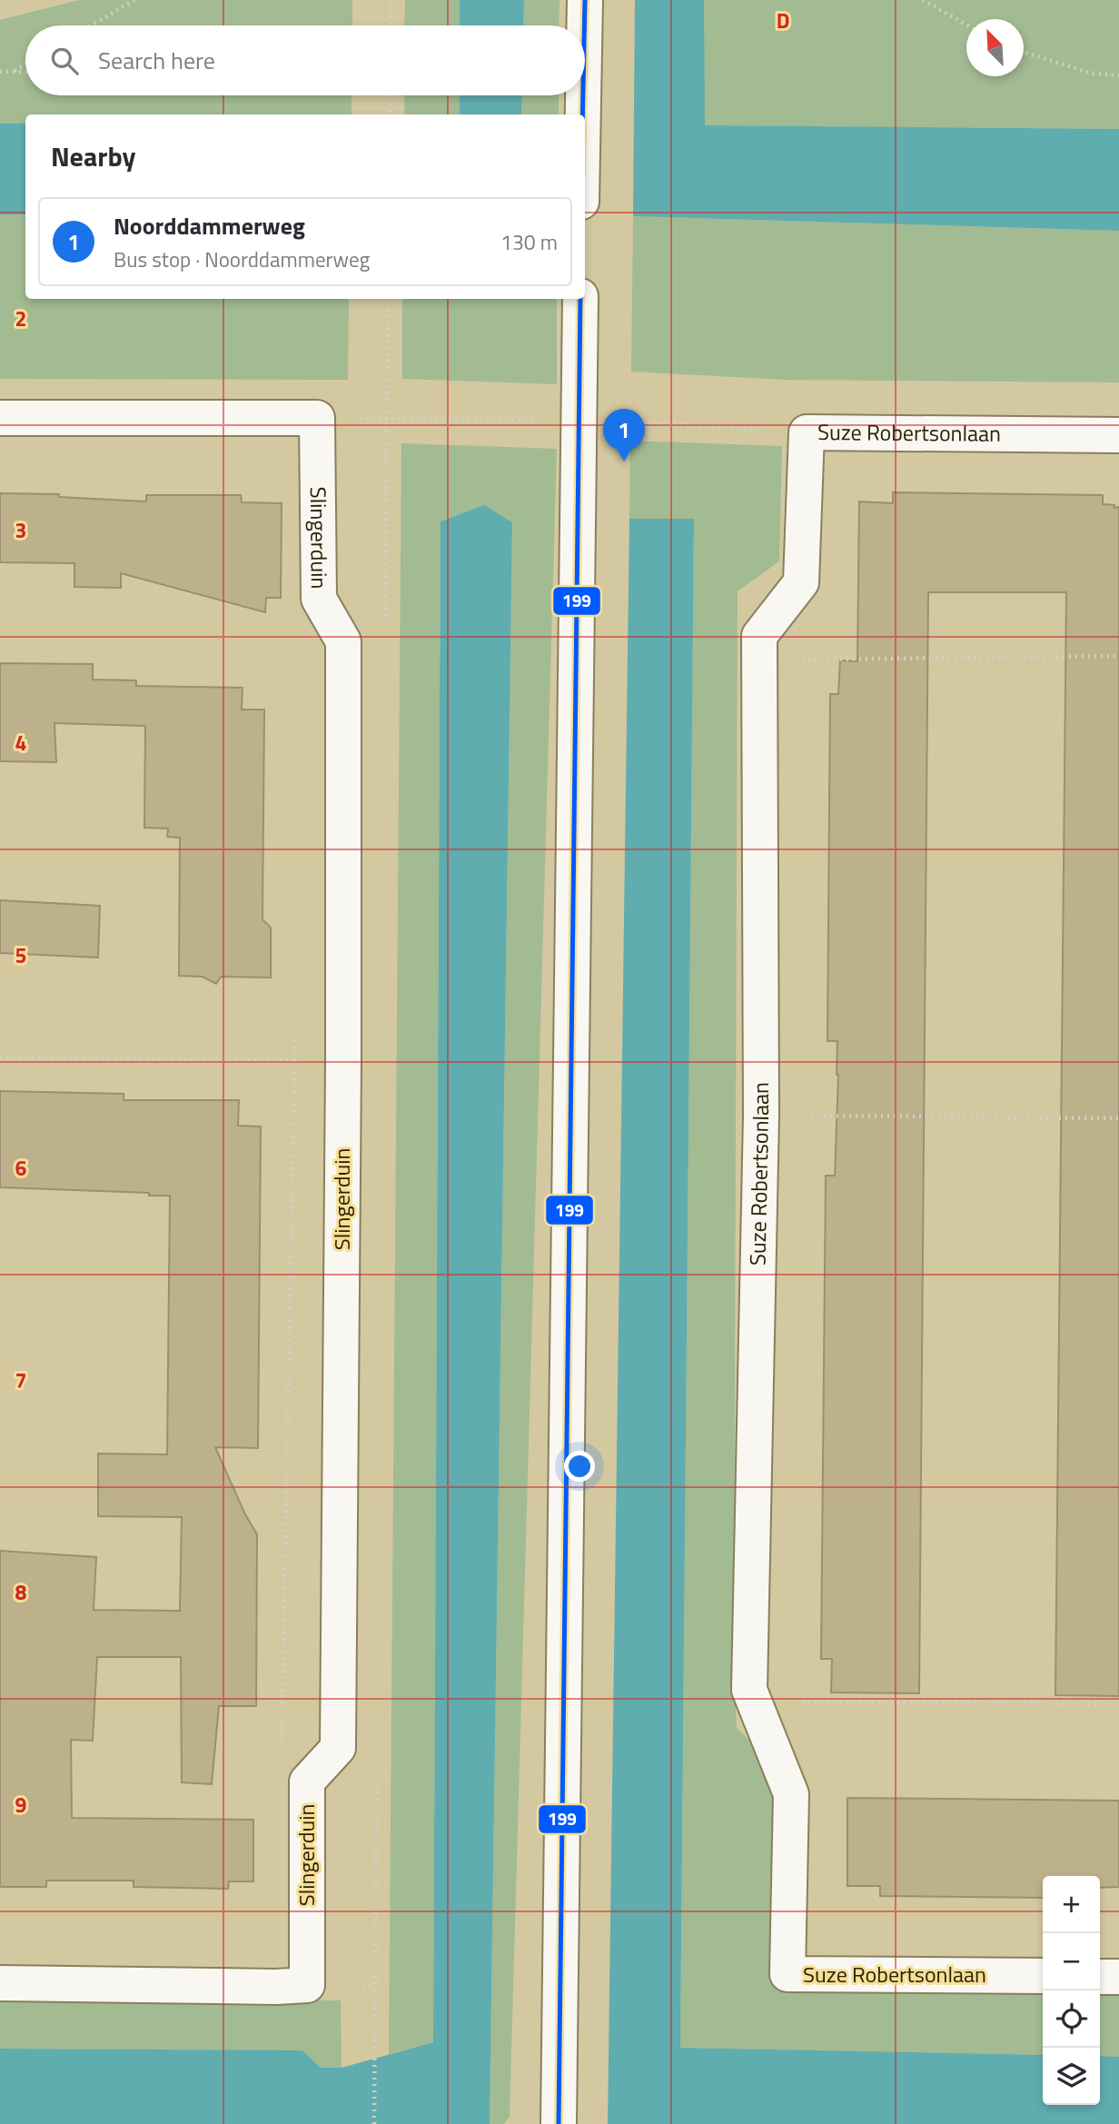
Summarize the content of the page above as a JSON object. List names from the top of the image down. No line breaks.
{"streets":{"street":["Suze Robertsonlaan","Slingerduin"]},"lines":["transit line 199"],"north":"top left","page":{"search":"Search here","heading":"Nearby","list":[{"mark":"1","name":"Noorddammerweg","note":"Bus stop · Noorddammerweg","value":"130 m"}],"pins":"1","map_buttons":["+","−"]},"grid":{"columns":["D"],"rows":["2","3","4","5","6","7","8","9"]}}
